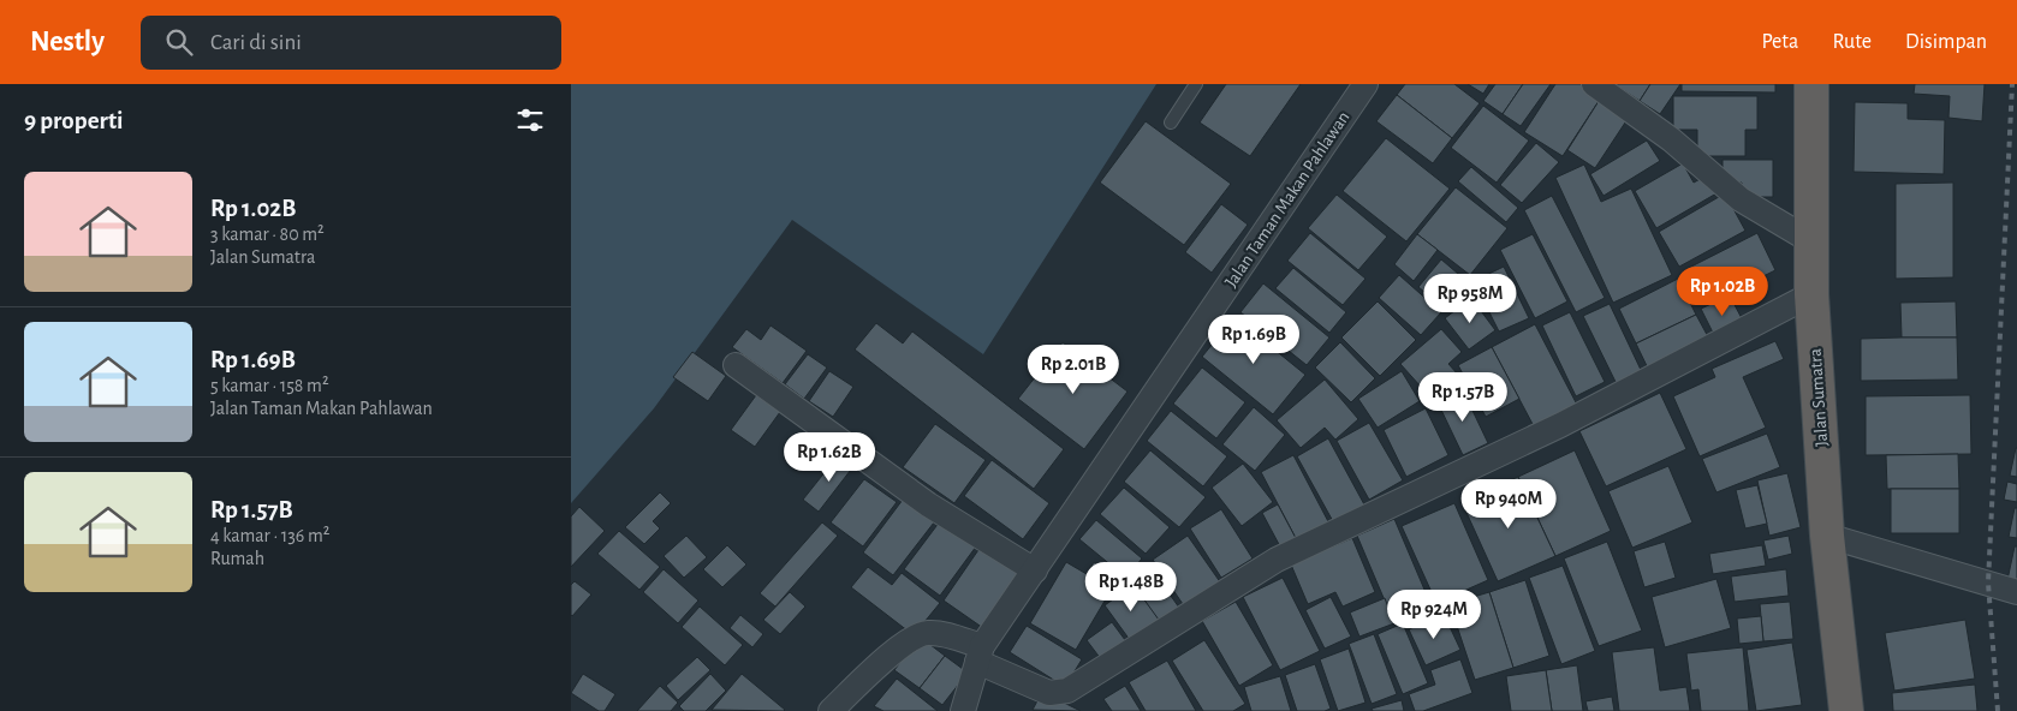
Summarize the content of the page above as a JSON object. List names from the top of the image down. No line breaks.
{"streets":{"highway":["Jalan Sumatra"],"street":["Jalan Taman Makan Pahlawan"]},"page":{"header":"Nestly","search":"Cari di sini","nav":["Peta","Rute","Disimpan"],"heading":"9 properti","list":[{"name":"Rp 1.02B","note":"3 kamar · 80 m² · Jalan Sumatra"},{"name":"Rp 1.69B","note":"5 kamar · 158 m² · Jalan Taman Makan Pahlawan"},{"name":"Rp 1.57B","note":"4 kamar · 136 m² · Rumah"}],"price":["Rp 1.02B","Rp 958M","Rp 1.69B","Rp 2.01B","Rp 1.57B","Rp 1.62B","Rp 940M","Rp 1.48B","Rp 924M"]}}
